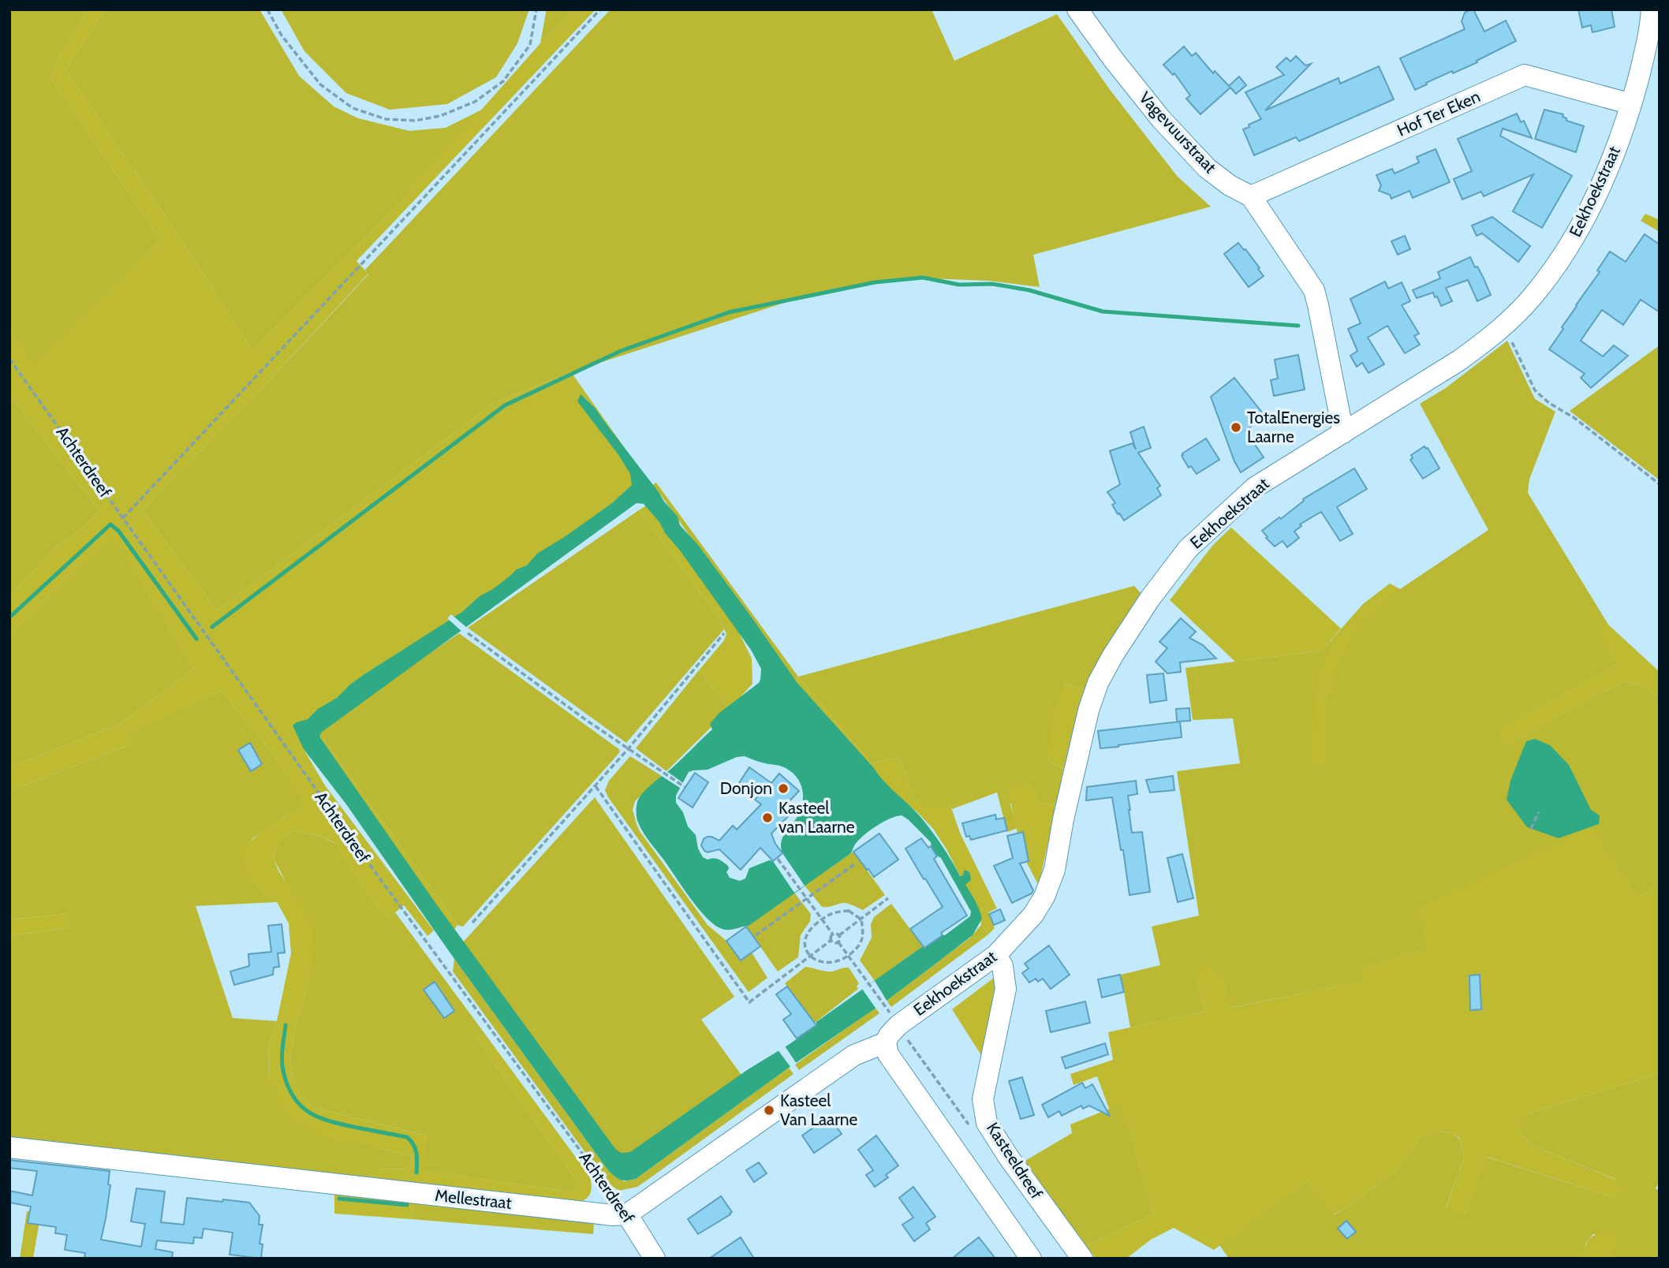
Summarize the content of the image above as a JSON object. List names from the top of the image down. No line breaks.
{"streets":{"street":["Hof Ter Eken","Vagevuurstraat","Eekhoekstraat","Achterdreef","Kasteeldreef","Mellestraat"]},"crossings":[["Hof Ter Eken","Vagevuurstraat"],["Hof Ter Eken","Eekhoekstraat"],["Vagevuurstraat","Eekhoekstraat"],["Eekhoekstraat","Kasteeldreef"],["Achterdreef","Mellestraat"]],"places":["TotalEnergies Laarne","Donjon","Kasteel van Laarne","Kasteel Van Laarne"]}
